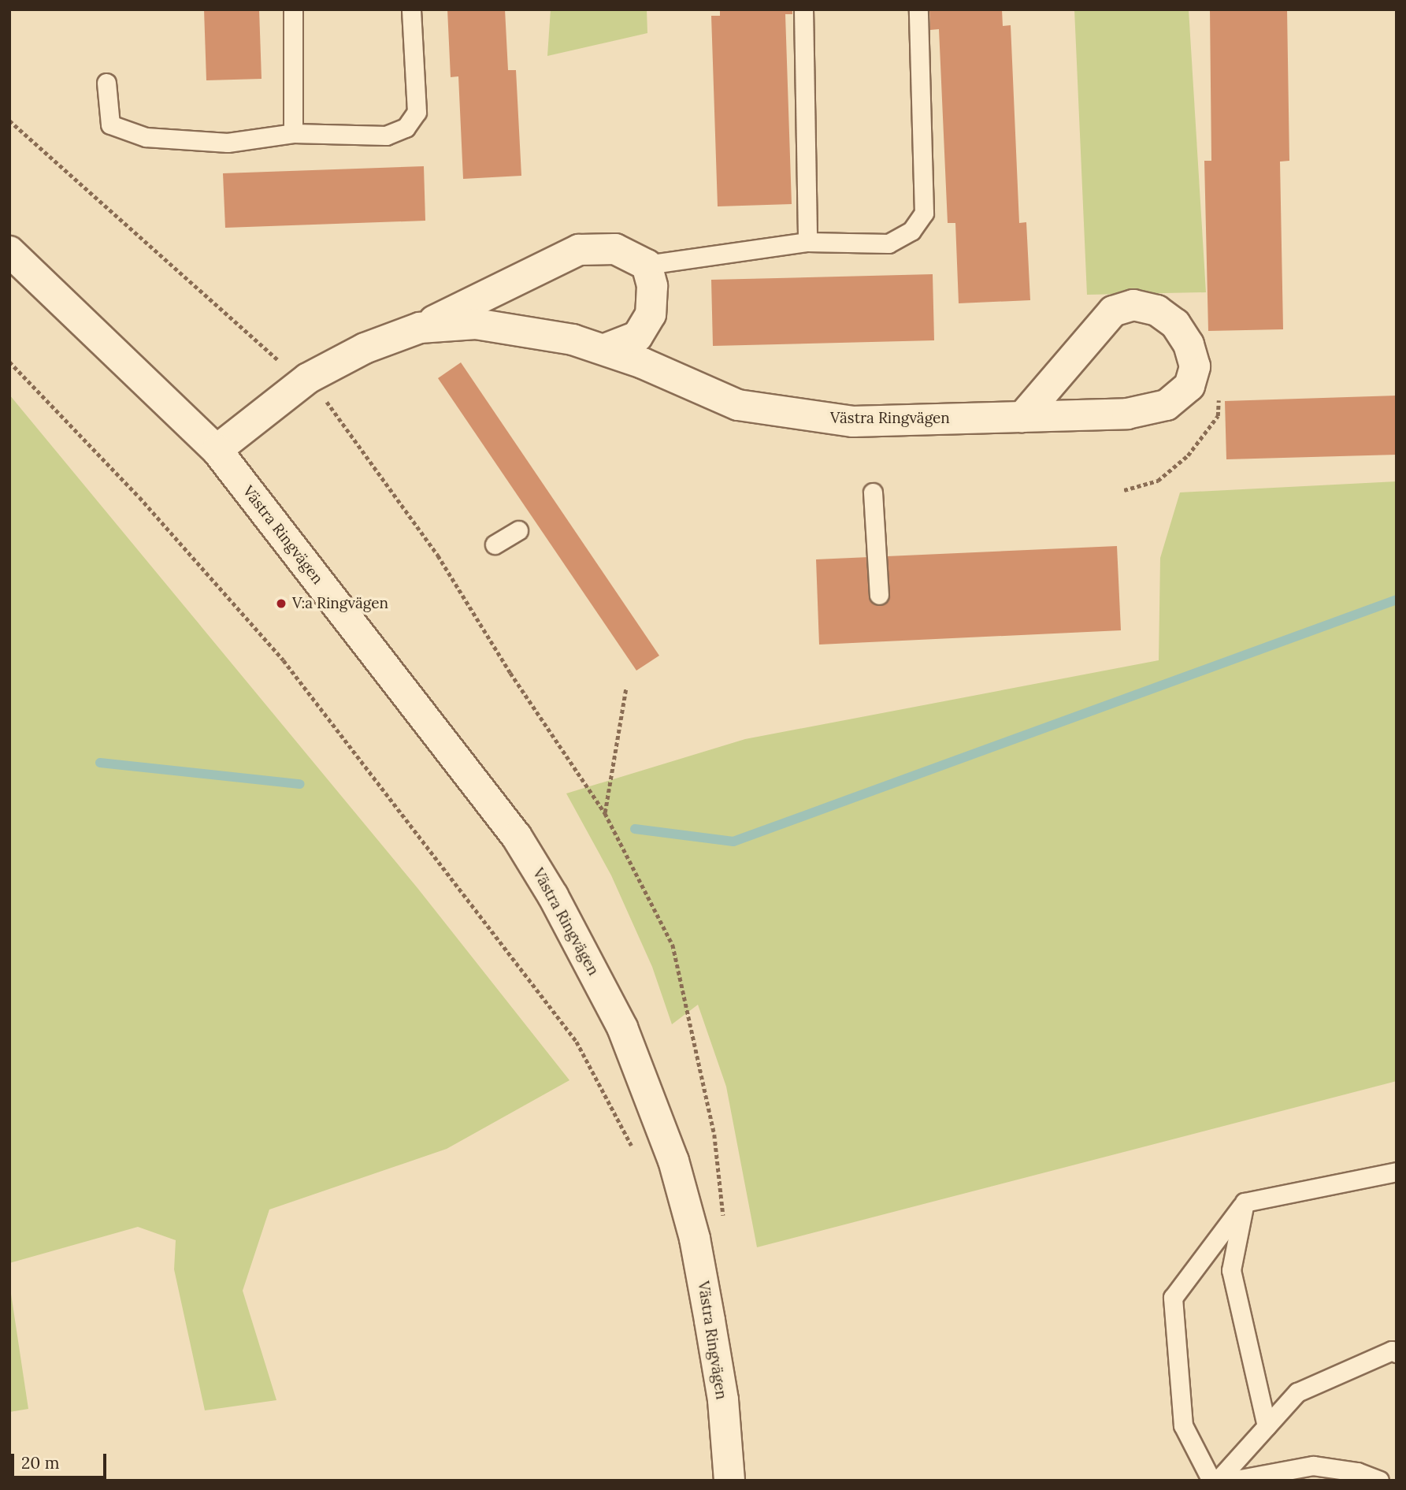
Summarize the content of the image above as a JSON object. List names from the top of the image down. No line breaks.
{"streets":{"street":["Västra Ringvägen"]},"places":["V:a Ringvägen"],"scale_bar":"20 m"}
